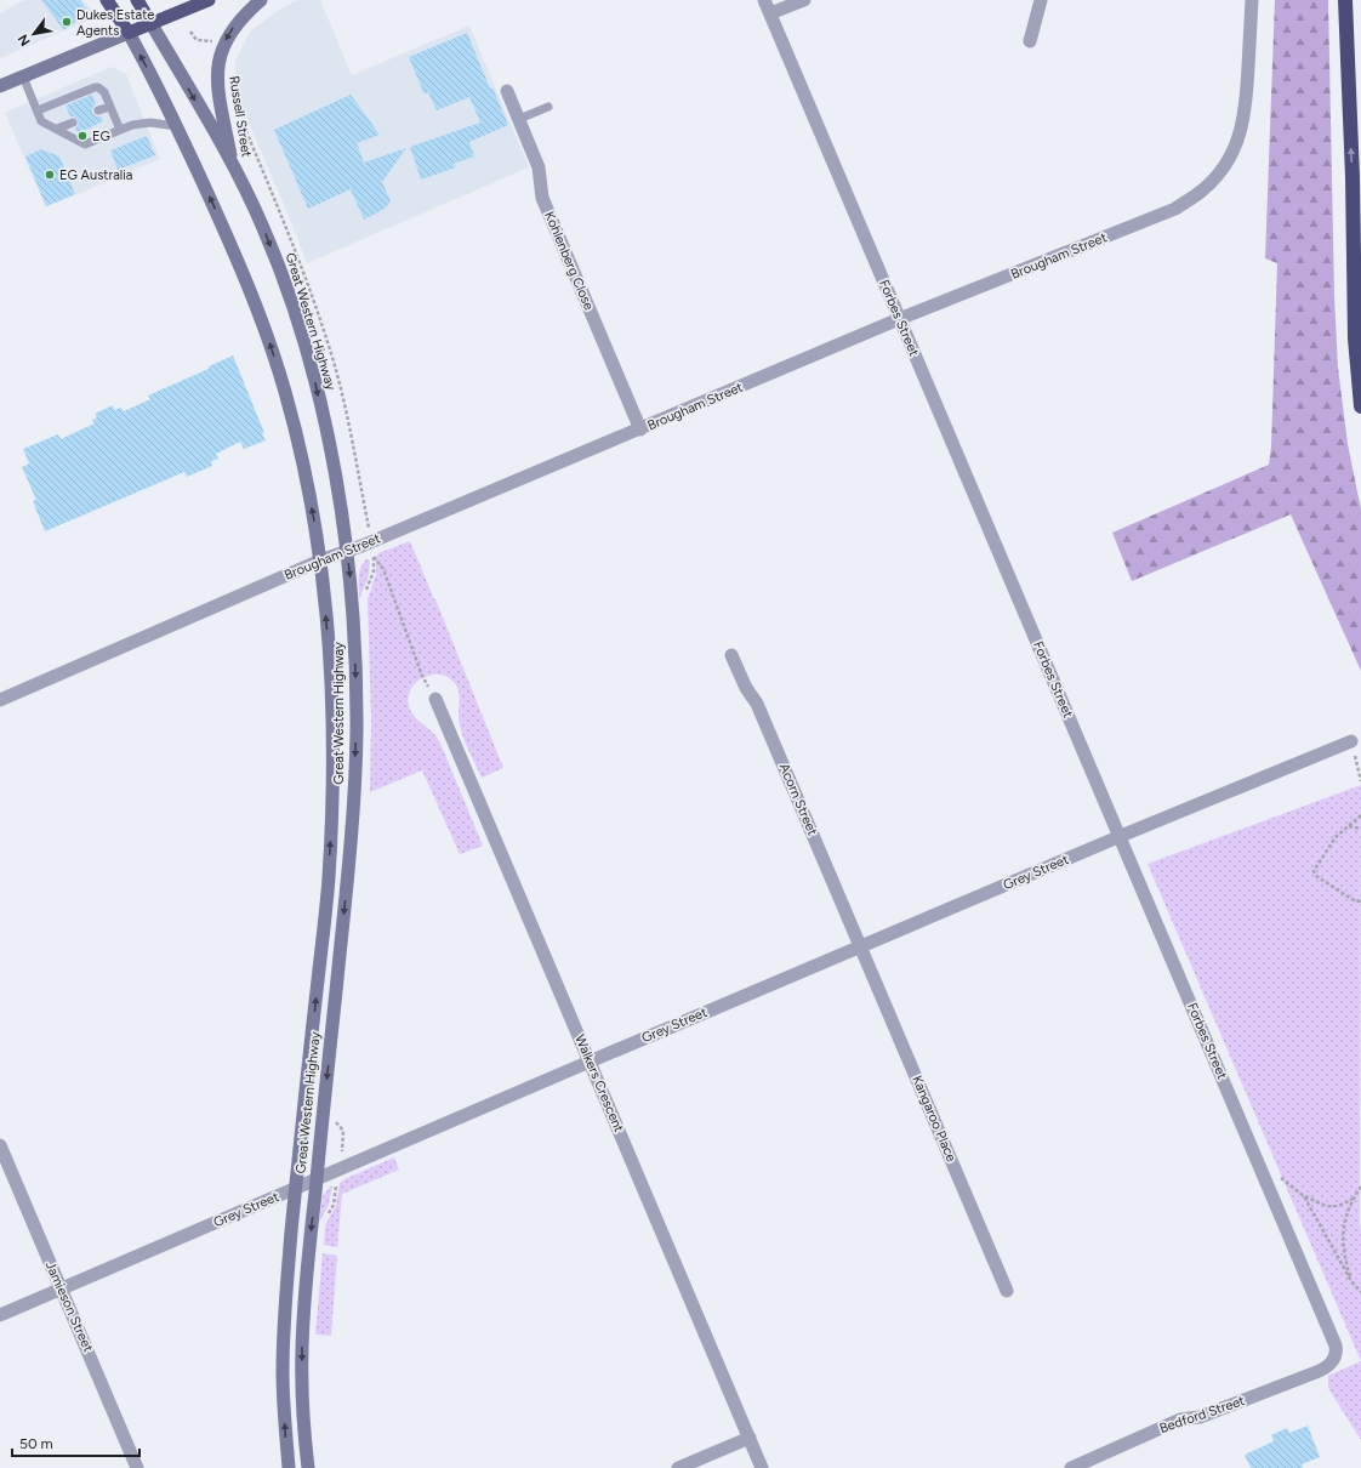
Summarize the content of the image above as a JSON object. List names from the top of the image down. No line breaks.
{"streets":{"highway":["Great Western Highway"],"main road":["Russell Street"],"street":["Brougham Street","Kohlenberg Close","Forbes Street","Acorn Street","Grey Street","Walkers Crescent","Kangaroo Place","Jamieson Street","Bedford Street"]},"crossings":[["Russell Street","Great Western Highway"],["Brougham Street","Kohlenberg Close"],["Brougham Street","Forbes Street"],["Brougham Street","Great Western Highway"],["Forbes Street","Grey Street"],["Forbes Street","Bedford Street"],["Great Western Highway","Grey Street"],["Acorn Street","Grey Street"],["Acorn Street","Kangaroo Place"],["Grey Street","Walkers Crescent"],["Grey Street","Kangaroo Place"],["Grey Street","Jamieson Street"]],"one_way":["Russell Street"],"places":["Dukes Estate Agents","EG","EG Australia"],"scale_bar":"50 m","north":"bottom left"}
